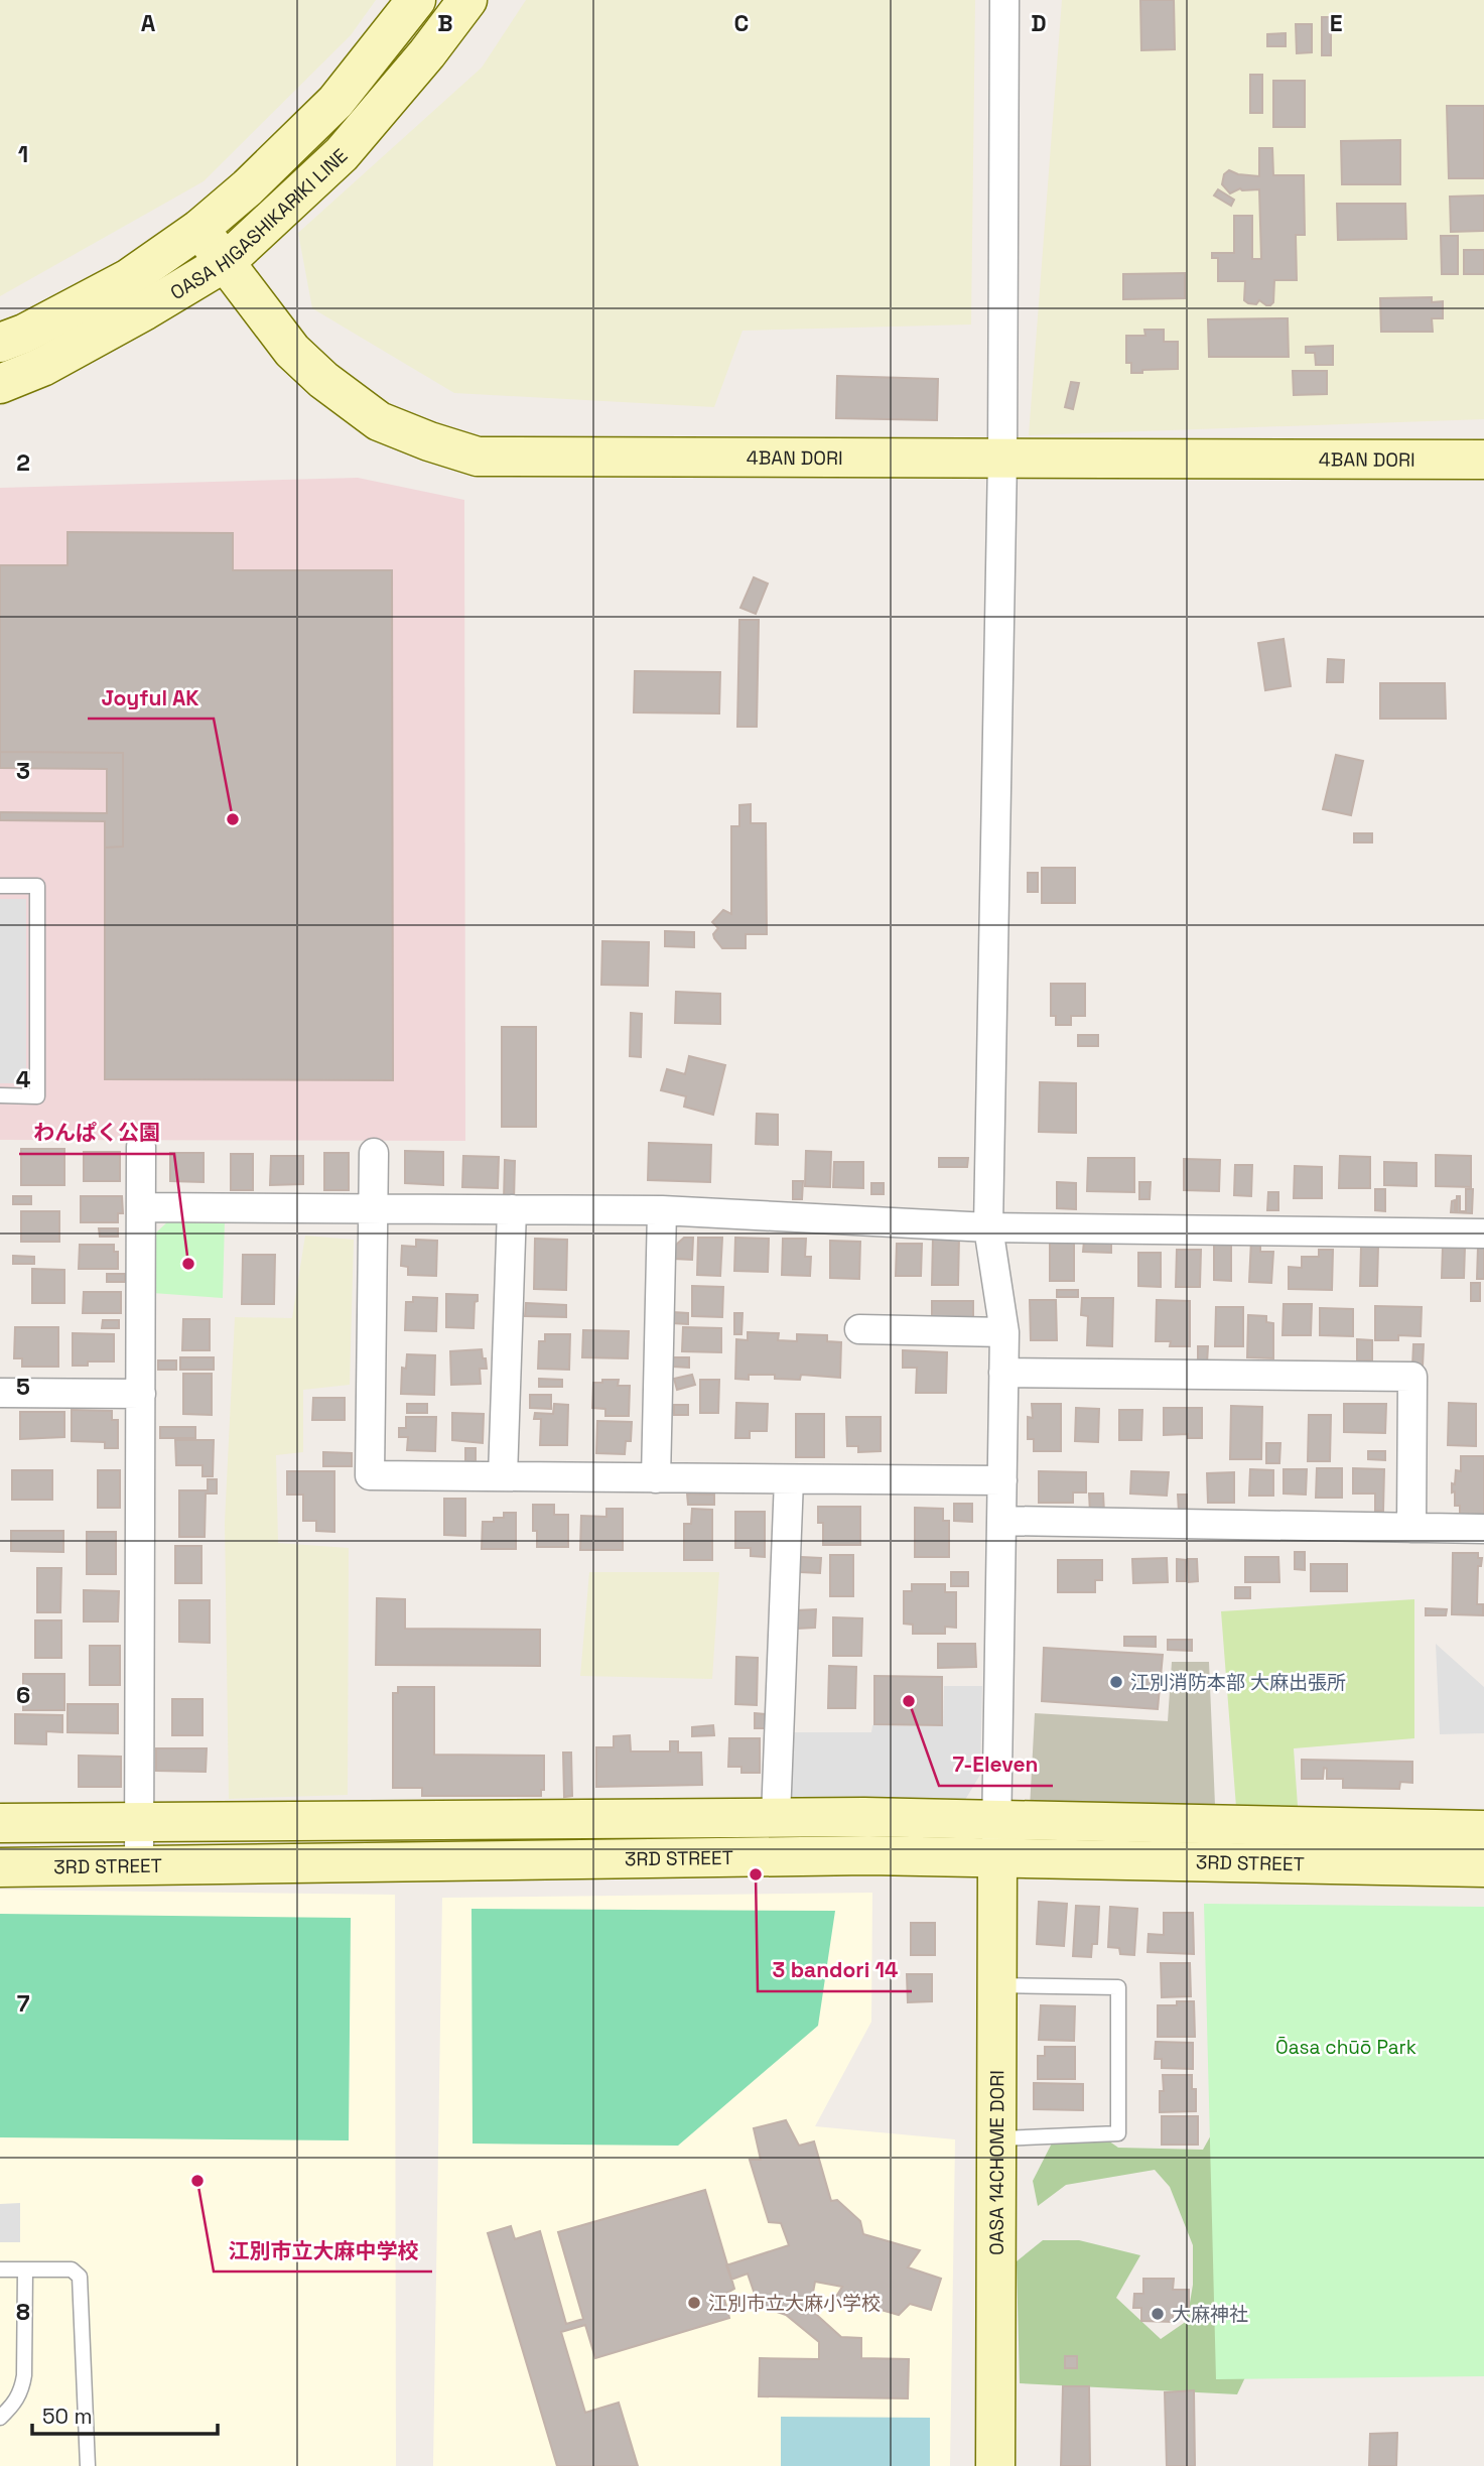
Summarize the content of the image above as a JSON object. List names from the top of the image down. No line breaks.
{"streets":{"street":["OASA HIGASHIKARIKI LINE","4BAN DORI","3RD STREET","OASA 14CHOME DORI"]},"crossings":[["OASA HIGASHIKARIKI LINE","4BAN DORI"],["3RD STREET","OASA 14CHOME DORI"]],"parks":["Ōasa chūō Park"],"places":["Joyful AK","わんぱく公園","江別消防本部 大麻出張所","7-Eleven","3 bandori 14","江別市立大麻中学校","江別市立大麻小学校","大麻神社"],"scale_bar":"50 m","grid":{"columns":["A","B","C","D","E"],"rows":["1","2","3","4","5","6","7","8"]}}
